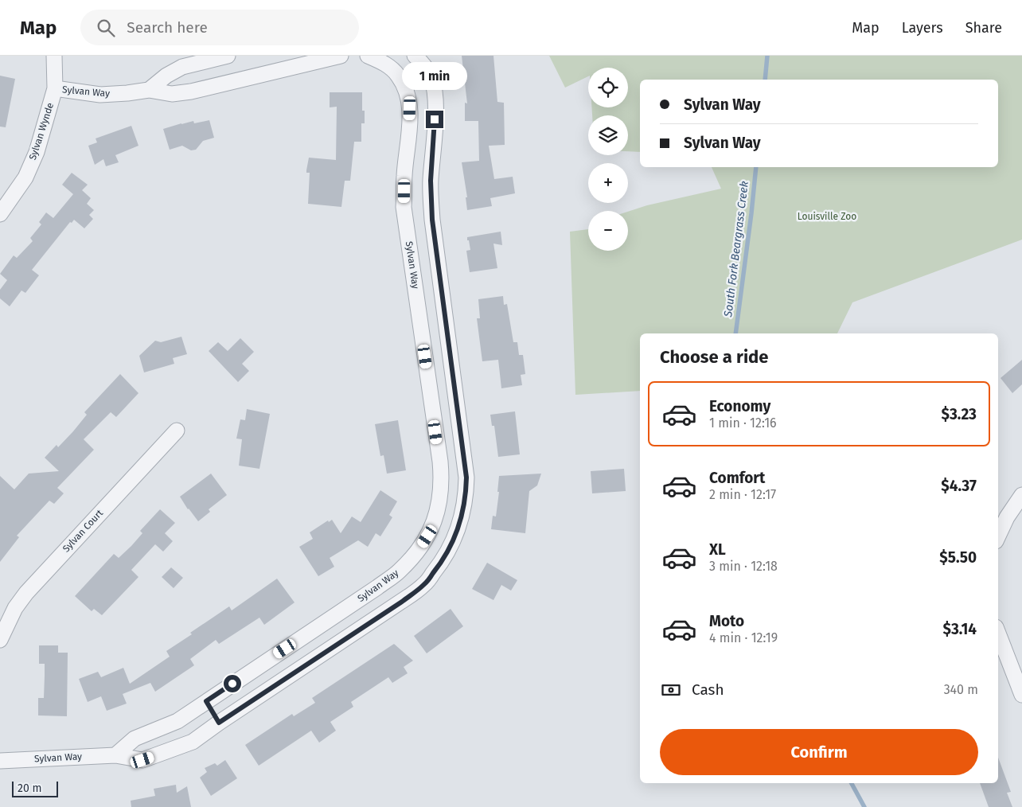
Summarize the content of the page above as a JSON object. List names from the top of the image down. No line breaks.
{"streets":{"street":["Sylvan Way","Sylvan Wynde","Sylvan Court"]},"crossings":[["Sylvan Way","Sylvan Wynde"]],"water":["South Fork Beargrass Creek"],"parks":["Louisville Zoo"],"scale_bar":"20 m","page":{"header":"Map","search":"Search here","nav":["Map","Layers","Share"],"bubble":"1 min","map_buttons":["+","−"],"banner":["Sylvan Way","Sylvan Way"],"heading":"Choose a ride","list":[{"name":"Economy","note":"1 min · 12:16","value":"$3.23"},{"name":"Comfort","note":"2 min · 12:17","value":"$4.37"},{"name":"XL","note":"3 min · 12:18","value":"$5.50"},{"name":"Moto","note":"4 min · 12:19","value":"$3.14"}],"pay":["Cash","340 m"],"buttons":"Confirm","scale":"20 m"}}
